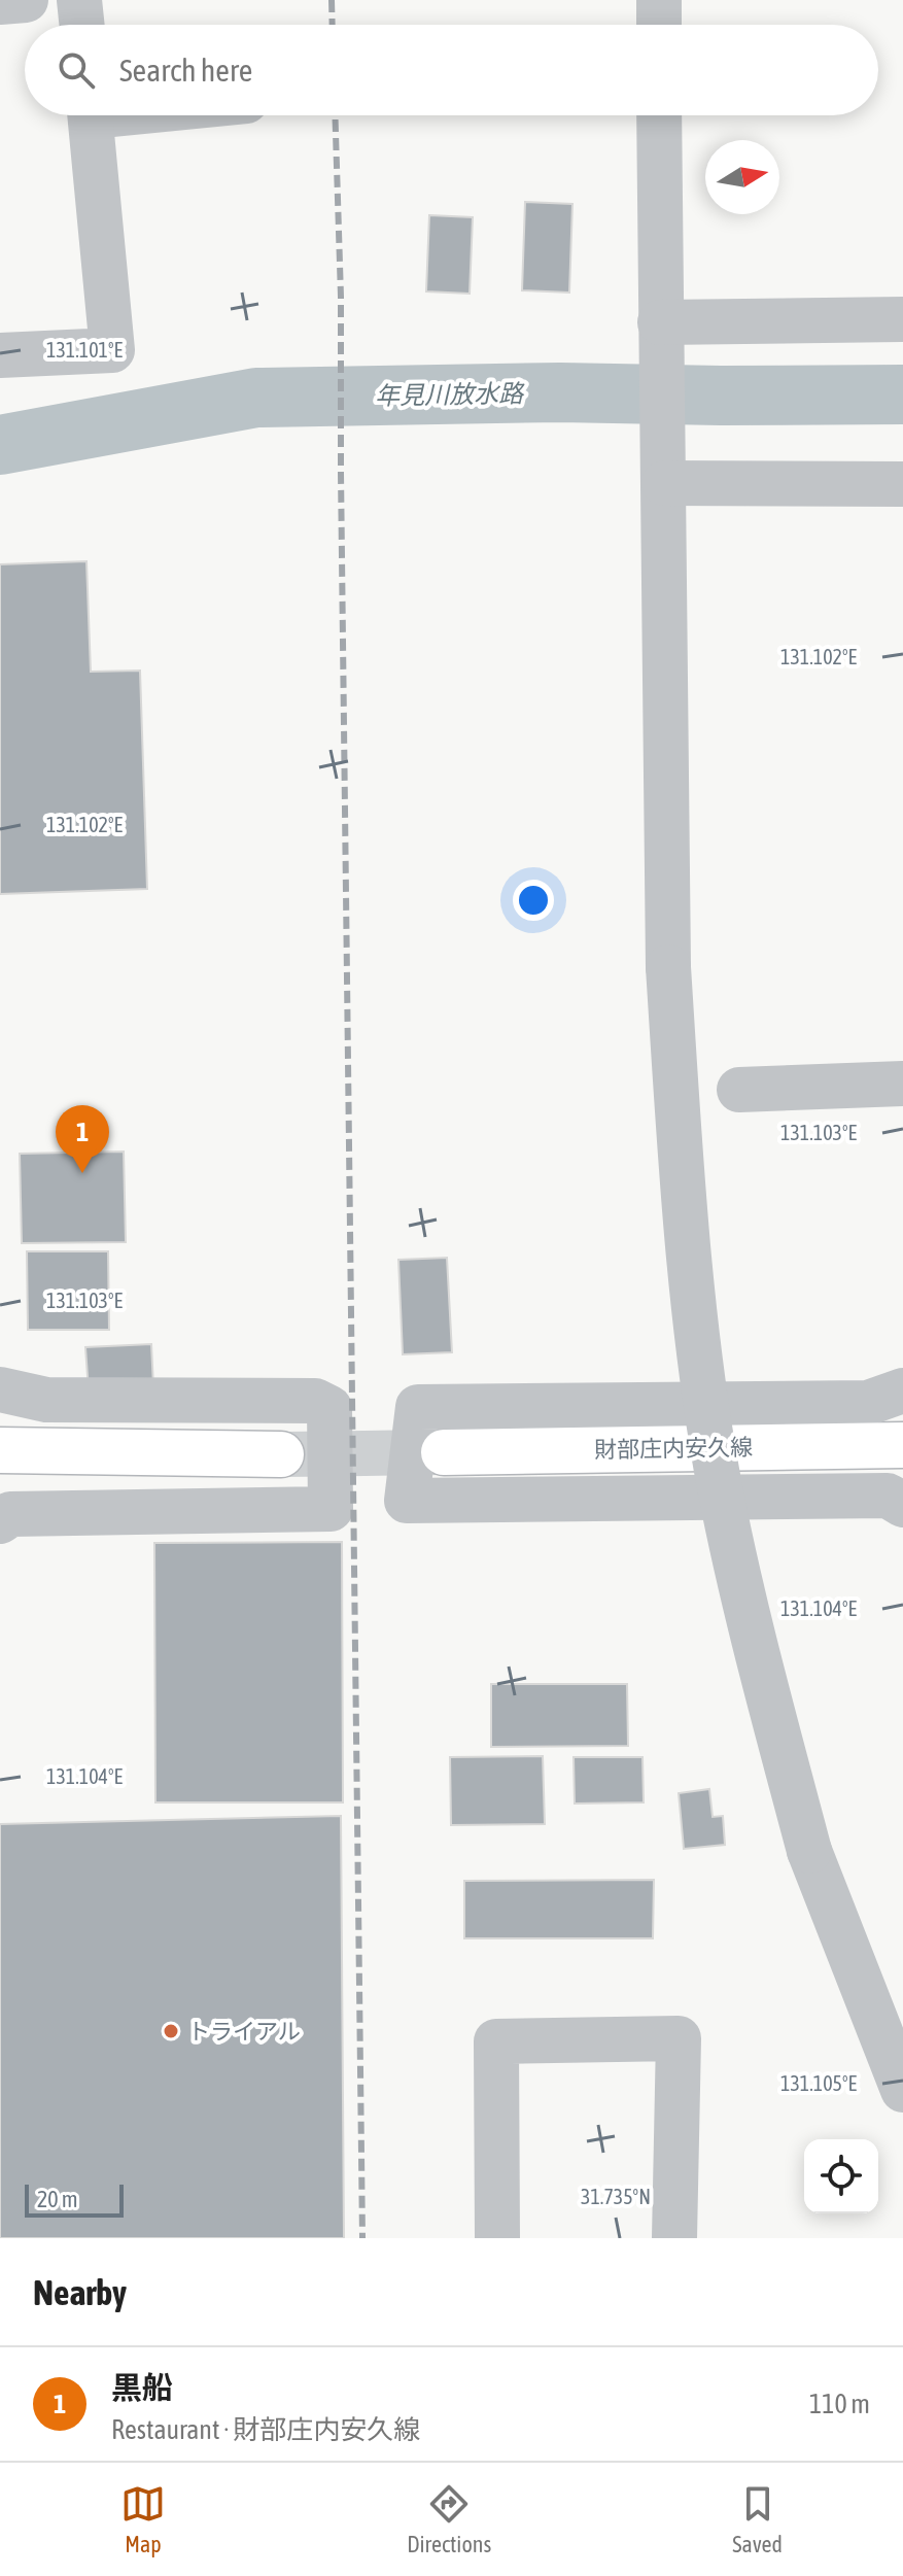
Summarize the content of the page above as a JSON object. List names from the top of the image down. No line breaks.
{"streets":{"main road":["財部庄内安久線"]},"water":["年見川放水路"],"places":["トライアル"],"scale_bar":"20 m","north":"right","page":{"search":"Search here","pins":"1","scale":"20 m","heading":"Nearby","list":[{"mark":"1","name":"黒船","note":"Restaurant · 財部庄内安久線","value":"110 m"}],"nav":["Map","Directions","Saved"]},"coordinates":["131.101°E","131.102°E","131.103°E","131.104°E","131.105°E","31.735°N"]}
